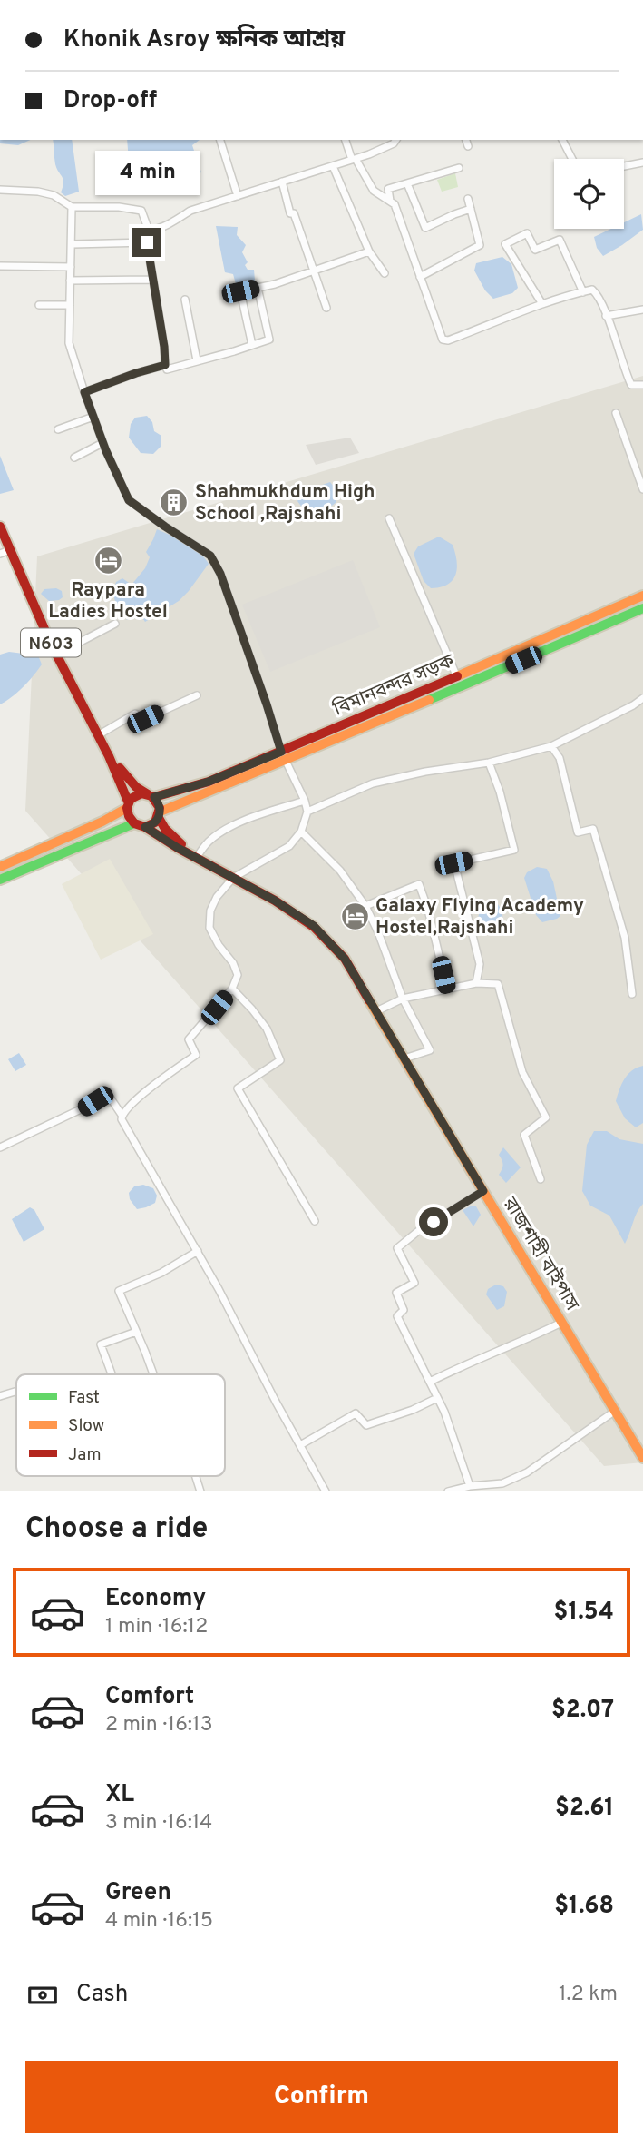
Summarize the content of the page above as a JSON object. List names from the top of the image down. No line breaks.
{"streets":{"main road":["N603","বিমানবন্দর সড়ক","রাজশাহী বাইপাস"]},"crossings":[["N603","বিমানবন্দর সড়ক"],["N603","রাজশাহী বাইপাস"]],"places":{"building":["Shahmukhdum High School ,Rajshahi"],"hotel":["Raypara Ladies Hostel","Galaxy Flying Academy Hostel,Rajshahi"]},"legend":["Fast","Slow","Jam"],"page":{"banner":["Khonik Asroy ক্ষনিক আশ্রয়","Drop-off"],"bubble":"4 min","heading":"Choose a ride","list":[{"name":"Economy","note":"1 min · 16:12","value":"$1.54"},{"name":"Comfort","note":"2 min · 16:13","value":"$2.07"},{"name":"XL","note":"3 min · 16:14","value":"$2.61"},{"name":"Green","note":"4 min · 16:15","value":"$1.68"}],"pay":["Cash","1.2 km"],"buttons":"Confirm"}}
